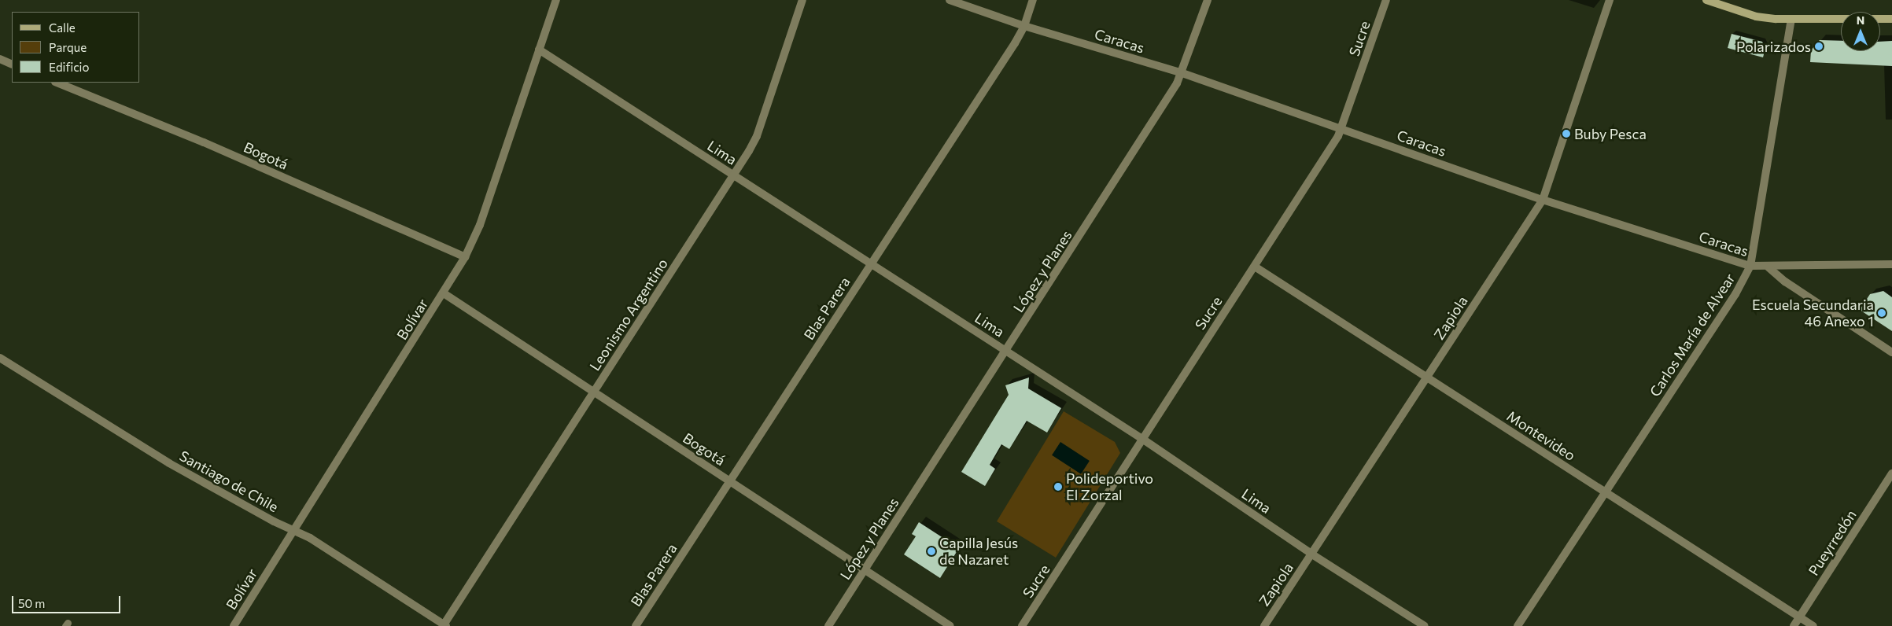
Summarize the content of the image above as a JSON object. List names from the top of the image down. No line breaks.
{"streets":{"street":["Sucre","Caracas","Lima","Bogotá","López y Planes","Blas Parera","Leonismo Argentino","Zapiola","Bolívar","Carlos María de Alvear","Montevideo","Santiago de Chile","Pueyrredón"]},"crossings":[["Sucre","Caracas"],["Sucre","Lima"],["Sucre","Montevideo"],["Caracas","López y Planes"],["Caracas","Blas Parera"],["Caracas","Zapiola"],["Caracas","Carlos María de Alvear"],["Lima","López y Planes"],["Lima","Blas Parera"],["Lima","Leonismo Argentino"],["Lima","Zapiola"],["Lima","Bolívar"],["Bogotá","López y Planes"],["Bogotá","Blas Parera"],["Bogotá","Leonismo Argentino"],["Bogotá","Bolívar"],["Leonismo Argentino","Santiago de Chile"],["Zapiola","Montevideo"],["Bolívar","Santiago de Chile"],["Carlos María de Alvear","Montevideo"],["Montevideo","Pueyrredón"]],"places":["Polarizados","Buby Pesca","Escuela Secundaria 46 Anexo 1","Polideportivo El Zorzal","Capilla Jesús de Nazaret"],"legend":["Calle","Parque","Edificio"],"scale_bar":"50 m","north":"top"}
